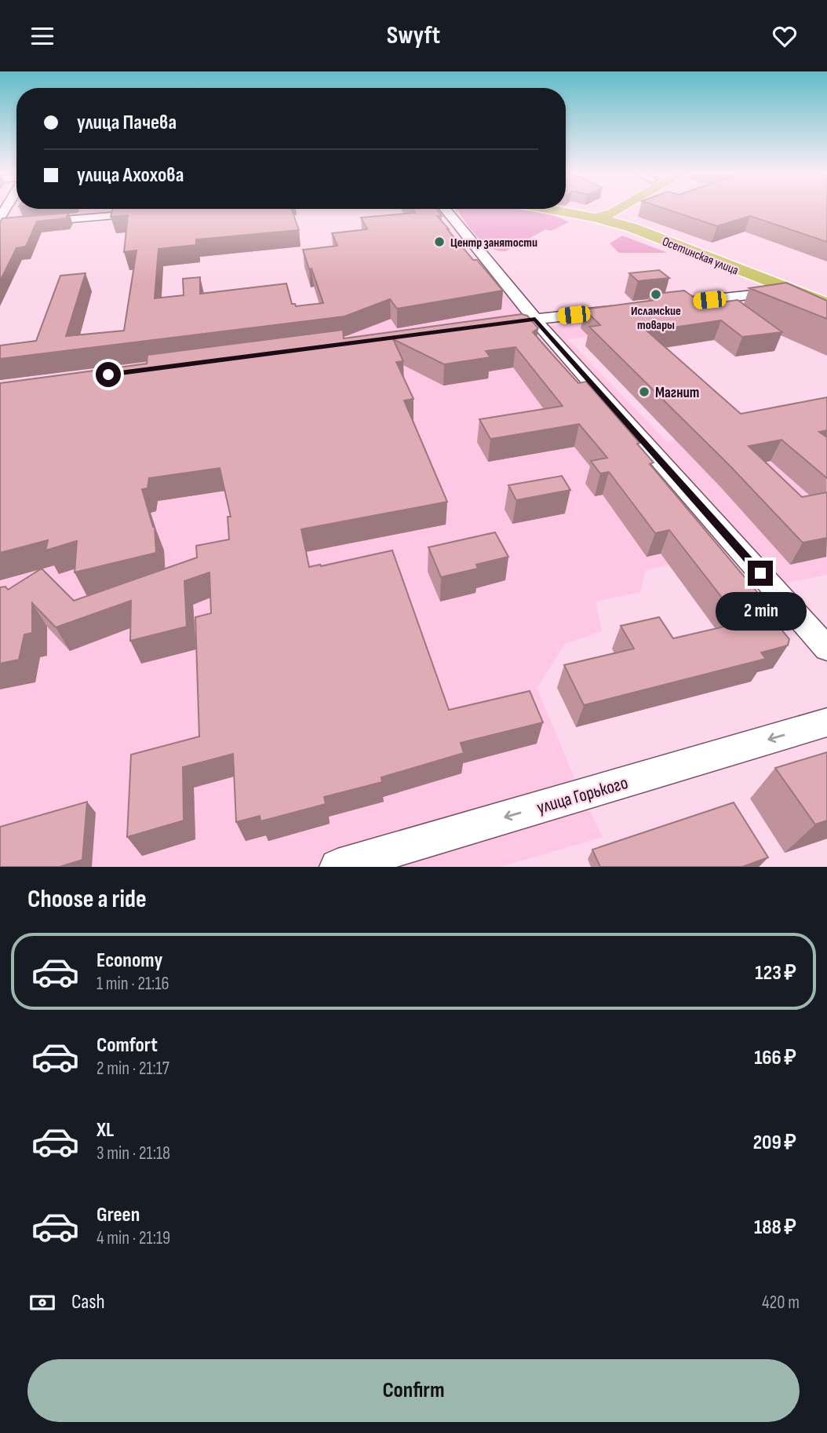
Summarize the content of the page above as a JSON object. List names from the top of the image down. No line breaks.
{"streets":{"main road":["Осетинская улица"],"street":["улица Горького"]},"one_way":["улица Горького"],"places":["Центр занятости","Исламские товары","Магнит"],"page":{"header":"Swyft","banner":["улица Пачева","улица Ахохова"],"bubble":"2 min","heading":"Choose a ride","list":[{"name":"Economy","note":"1 min · 21:16","value":"123 ₽"},{"name":"Comfort","note":"2 min · 21:17","value":"166 ₽"},{"name":"XL","note":"3 min · 21:18","value":"209 ₽"},{"name":"Green","note":"4 min · 21:19","value":"188 ₽"}],"pay":["Cash","420 m"],"buttons":"Confirm"}}
